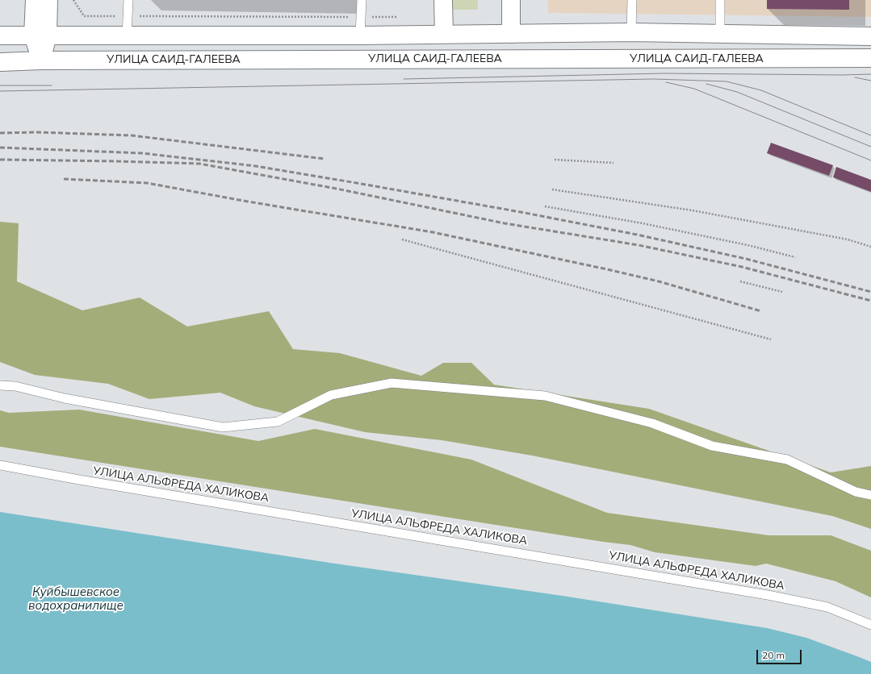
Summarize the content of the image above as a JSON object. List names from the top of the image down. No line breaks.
{"streets":{"main road":["УЛИЦА САИД-ГАЛЕЕВА"],"lane":["УЛИЦА АЛЬФРЕДА ХАЛИКОВА"]},"water":["Куйбышевское водохранилище"],"scale_bar":"20 m"}
